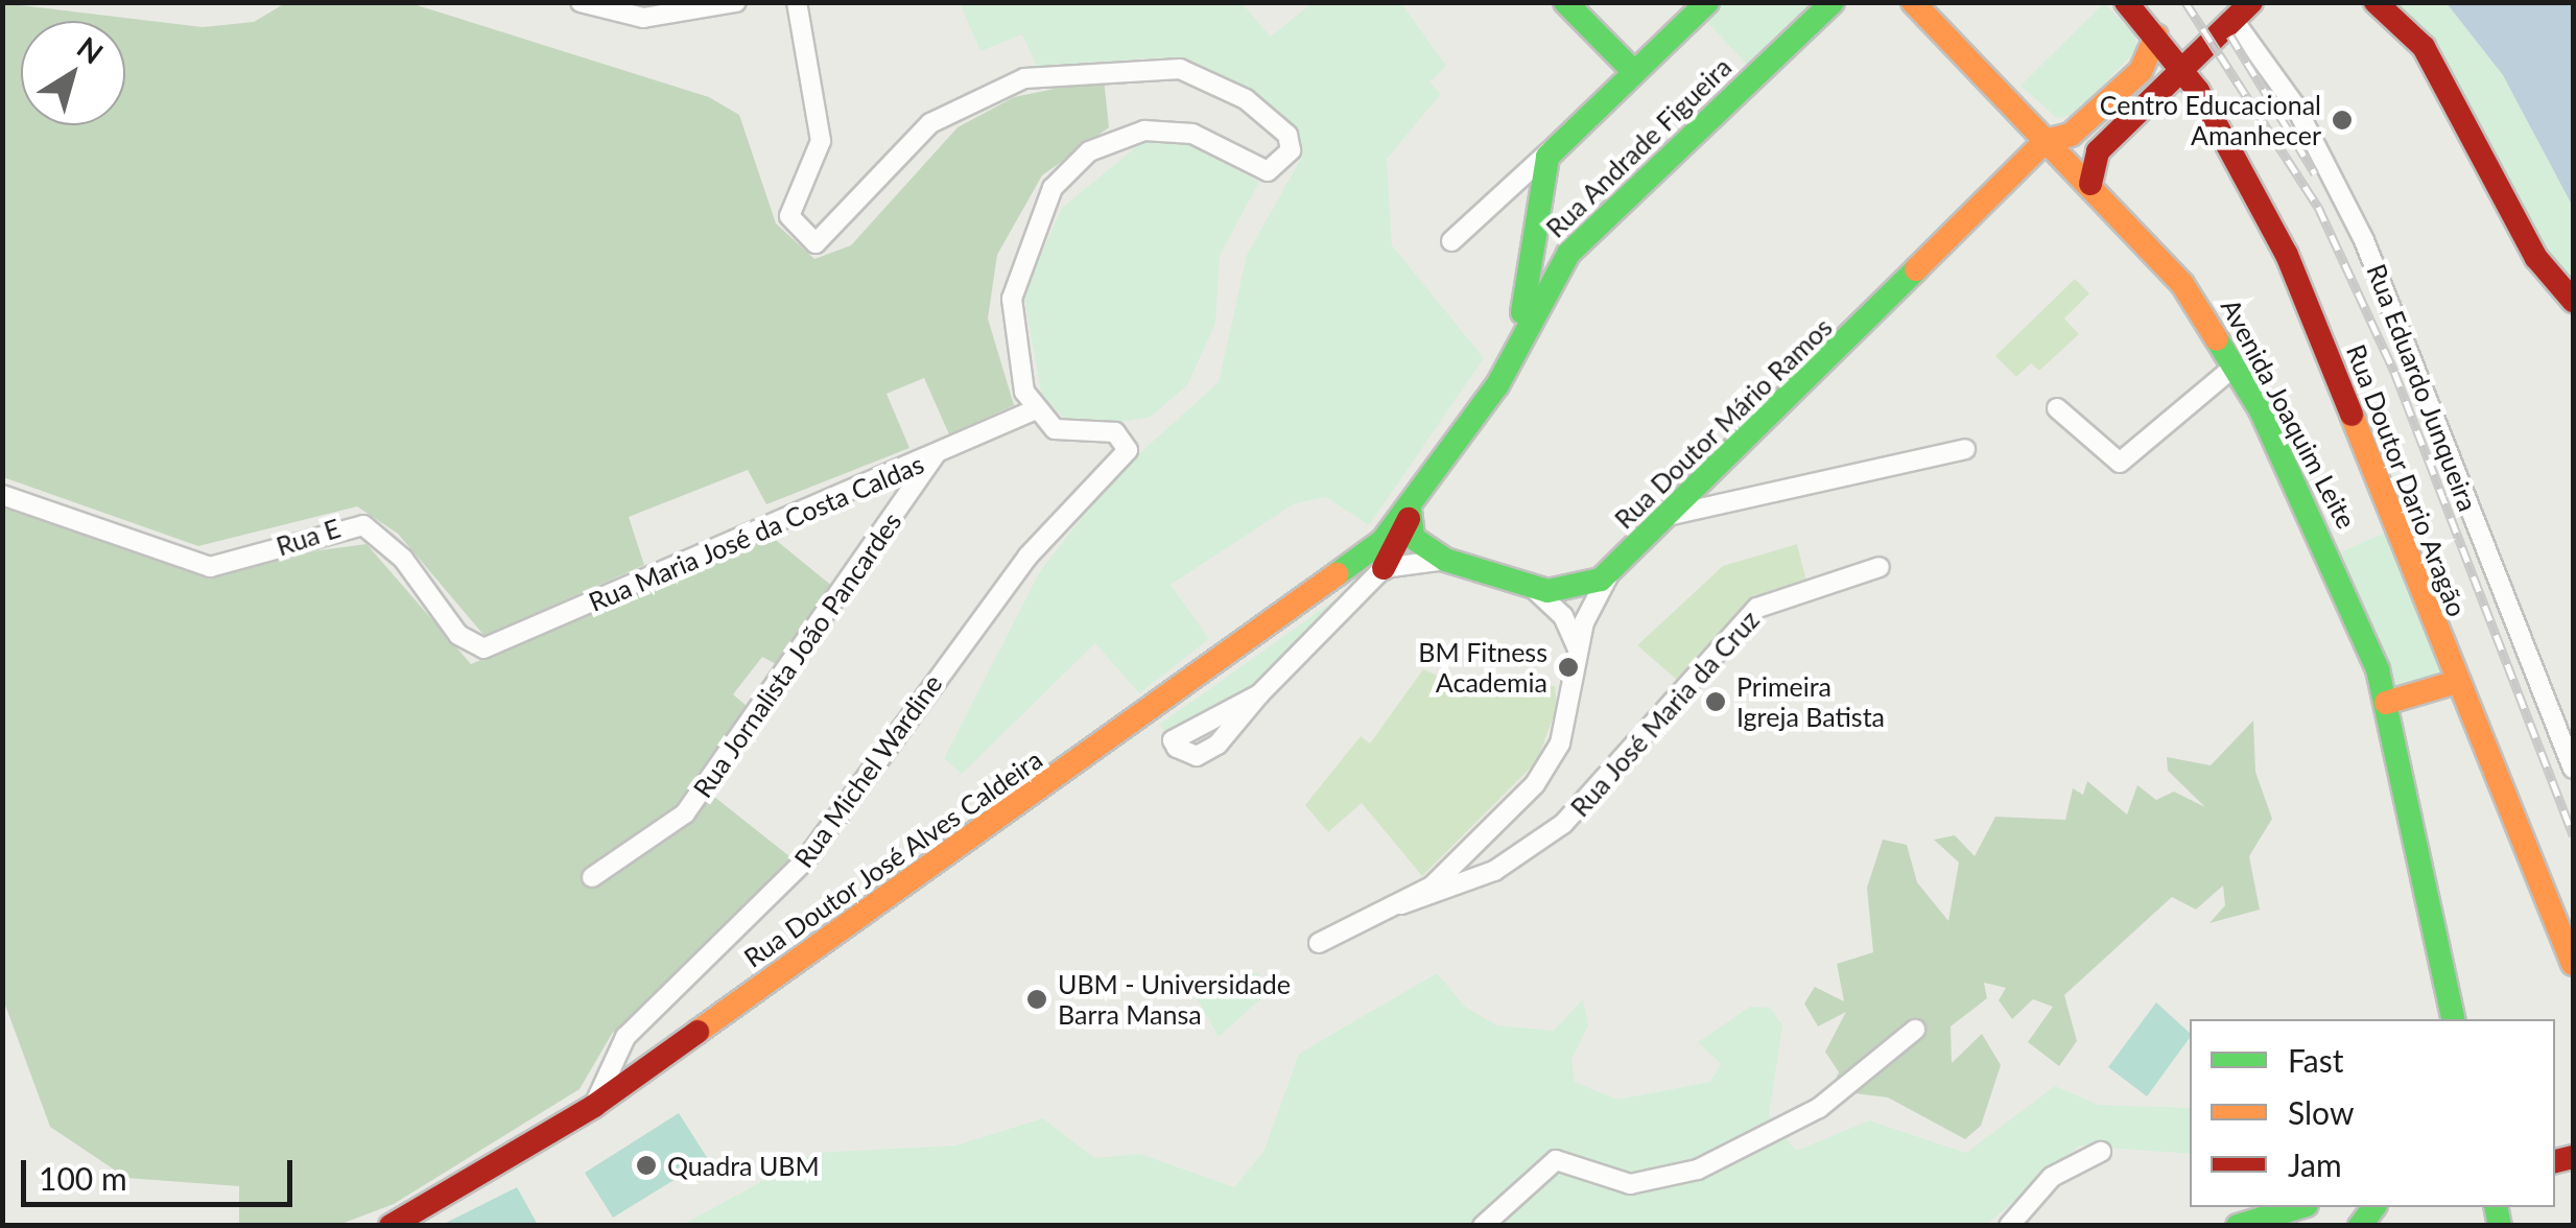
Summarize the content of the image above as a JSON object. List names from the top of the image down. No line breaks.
{"streets":{"street":["Rua Andrade Figueira","Rua Eduardo Junqueira","Avenida Joaquim Leite","Rua Doutor Mário Ramos","Rua Doutor Dario Aragão","Rua Maria José da Costa Caldas","Rua E","Rua Jornalista João Pancardes","Rua José Maria da Cruz","Rua Michel Wardine","Rua Doutor José Alves Caldeira"]},"crossings":[["Rua Andrade Figueira","Rua Doutor José Alves Caldeira"],["Avenida Joaquim Leite","Rua Doutor Mário Ramos"],["Rua Doutor Mário Ramos","Rua Doutor Dario Aragão"],["Rua Doutor Mário Ramos","Rua José Maria da Cruz"],["Rua Maria José da Costa Caldas","Rua E"],["Rua Maria José da Costa Caldas","Rua Jornalista João Pancardes"],["Rua Maria José da Costa Caldas","Rua Michel Wardine"],["Rua Michel Wardine","Rua Doutor José Alves Caldeira"]],"places":["Centro Educacional Amanhecer","BM Fitness Academia","Primeira Igreja Batista","UBM - Universidade Barra Mansa","Quadra UBM"],"legend":["Fast","Slow","Jam"],"scale_bar":"100 m","north":"top right"}
